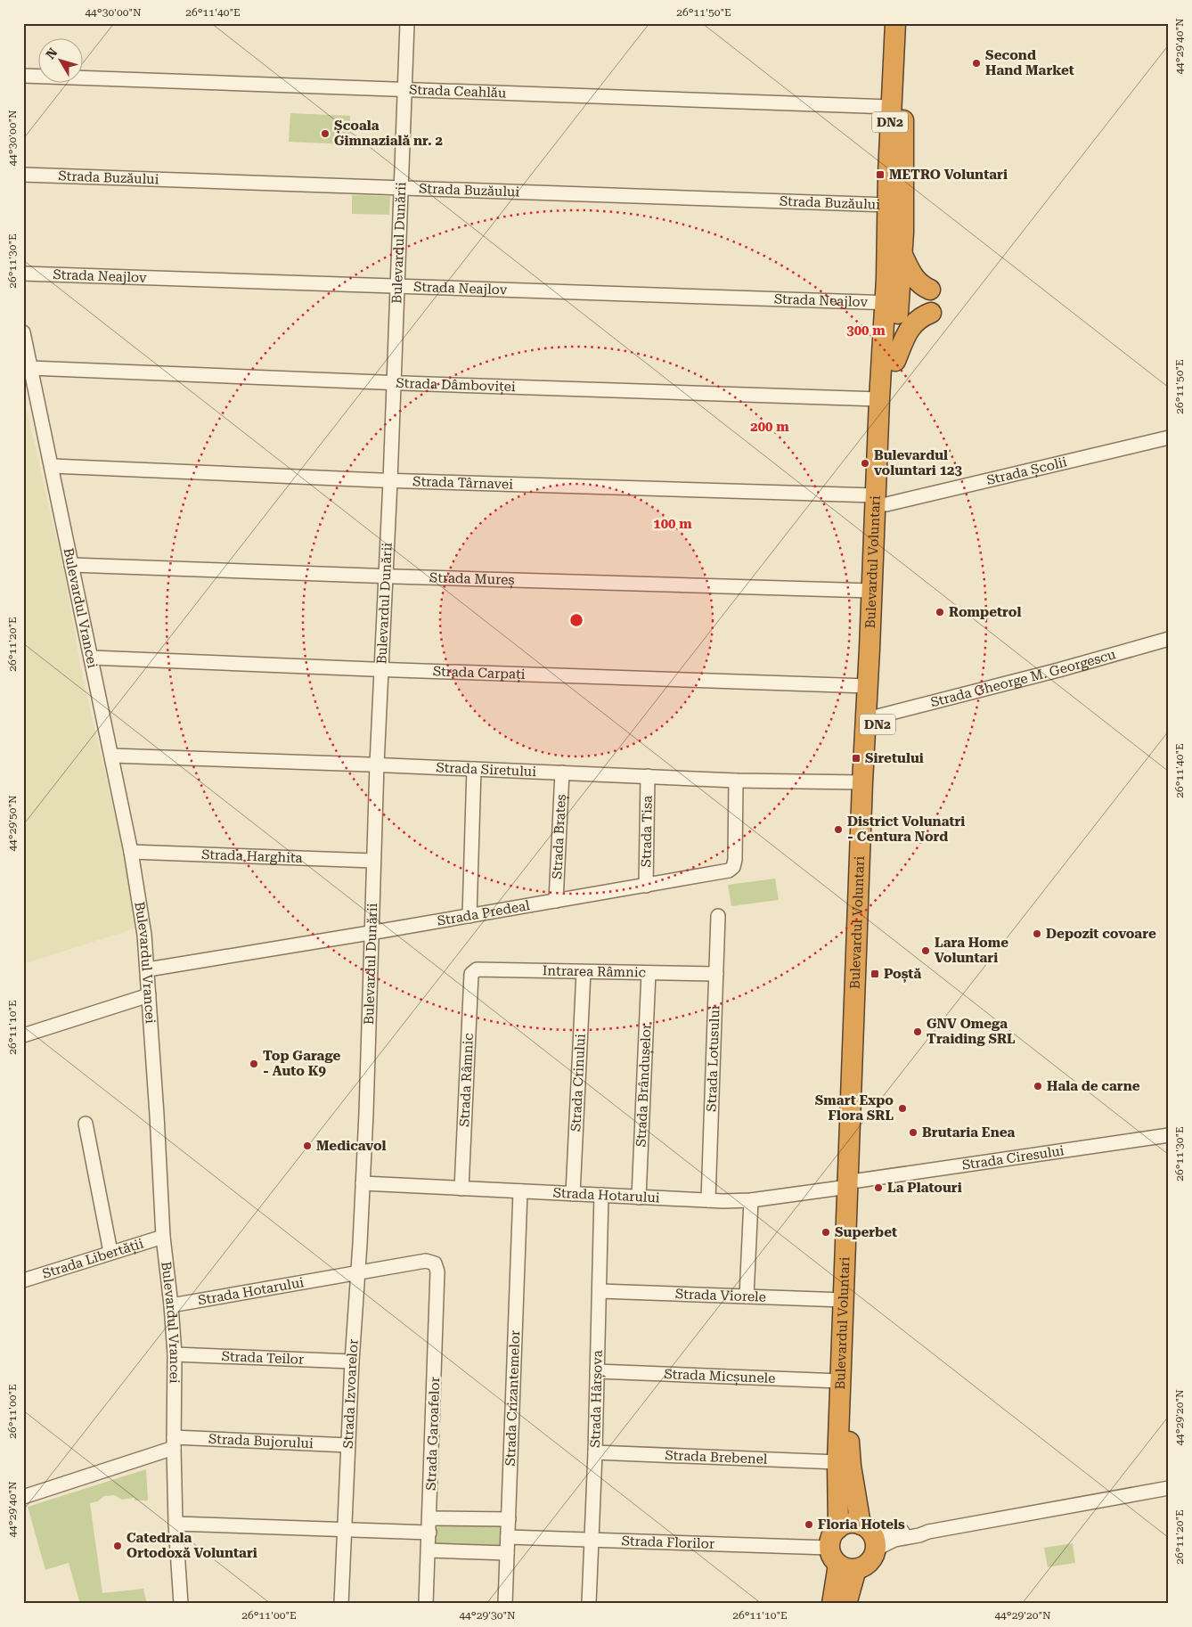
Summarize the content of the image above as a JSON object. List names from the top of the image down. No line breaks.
{"streets":{"highway":["DN2","Bulevardul Voluntari"],"street":["Strada Ceahlău","Strada Buzăului","Bulevardul Dunării","Strada Neajlov","Strada Dâmboviței","Strada Școlii","Strada Târnavei","Strada Mureș","Bulevardul Vrancei","Strada Carpați","Strada Gheorge M. Georgescu","Strada Siretului","Strada Tisa","Strada Brateș","Strada Harghita","Strada Predeal","Intrarea Râmnic","Strada Lotusului","Strada Râmnic","Strada Crinului","Strada Brândușelor","Strada Ciresului","Strada Hotarului","Strada Libertății","Strada Viorele","Strada Teilor","Strada Micșunele","Strada Izvoarelor","Strada Crizantemelor","Strada Hârșova","Strada Garoafelor","Strada Bujorului","Strada Brebenel","Strada Florilor"]},"crossings":[["Strada Ceahlău","Bulevardul Dunării"],["Strada Ceahlău","Bulevardul Voluntari"],["Strada Buzăului","Bulevardul Dunării"],["Strada Buzăului","Bulevardul Voluntari"],["Bulevardul Dunării","Strada Neajlov"],["Bulevardul Dunării","Strada Dâmboviței"],["Bulevardul Dunării","Strada Târnavei"],["Bulevardul Dunării","Strada Mureș"],["Bulevardul Dunării","Strada Carpați"],["Bulevardul Dunării","Strada Siretului"],["Bulevardul Dunării","Strada Harghita"],["Bulevardul Dunării","Strada Predeal"],["Bulevardul Dunării","Strada Hotarului"],["Bulevardul Dunării","Strada Izvoarelor"],["Strada Neajlov","Bulevardul Voluntari"],["Strada Dâmboviței","Bulevardul Voluntari"],["Strada Dâmboviței","Bulevardul Vrancei"],["Strada Școlii","Strada Târnavei"],["Strada Școlii","Bulevardul Voluntari"],["Strada Târnavei","Bulevardul Voluntari"],["Strada Târnavei","Bulevardul Vrancei"],["Bulevardul Voluntari","Strada Mureș"],["Bulevardul Voluntari","Strada Carpați"],["Bulevardul Voluntari","Strada Gheorge M. Georgescu"],["Bulevardul Voluntari","Strada Siretului"],["Bulevardul Voluntari","Strada Ciresului"],["Bulevardul Voluntari","Strada Hotarului"],["Bulevardul Voluntari","Strada Viorele"],["Bulevardul Voluntari","Strada Micșunele"],["Bulevardul Voluntari","Strada Brebenel"],["Bulevardul Voluntari","Strada Florilor"],["Strada Mureș","Bulevardul Vrancei"],["Bulevardul Vrancei","Strada Carpați"],["Bulevardul Vrancei","Strada Siretului"],["Bulevardul Vrancei","Strada Harghita"],["Bulevardul Vrancei","Strada Predeal"],["Bulevardul Vrancei","Strada Hotarului"],["Bulevardul Vrancei","Strada Libertății"],["Bulevardul Vrancei","Strada Teilor"],["Bulevardul Vrancei","Strada Bujorului"],["Strada Siretului","Strada Tisa"],["Strada Siretului","Strada Brateș"],["Strada Siretului","Strada Predeal"],["Strada Tisa","Strada Predeal"],["Strada Brateș","Strada Predeal"],["Intrarea Râmnic","Strada Lotusului"],["Intrarea Râmnic","Strada Râmnic"],["Intrarea Râmnic","Strada Crinului"],["Intrarea Râmnic","Strada Brândușelor"],["Strada Lotusului","Strada Hotarului"],["Strada Râmnic","Strada Hotarului"],["Strada Crinului","Strada Hotarului"],["Strada Brândușelor","Strada Hotarului"],["Strada Ciresului","Strada Hotarului"],["Strada Hotarului","Strada Izvoarelor"],["Strada Hotarului","Strada Crizantemelor"],["Strada Hotarului","Strada Hârșova"],["Strada Hotarului","Strada Garoafelor"],["Strada Viorele","Strada Hârșova"],["Strada Teilor","Strada Izvoarelor"],["Strada Micșunele","Strada Hârșova"],["Strada Izvoarelor","Strada Bujorului"],["Strada Crizantemelor","Strada Florilor"],["Strada Hârșova","Strada Brebenel"],["Strada Hârșova","Strada Florilor"]],"places":{"other":["Second Hand Market","Școala Gimnazială nr. 2","Bulevardul voluntari 123","Rompetrol","District Volunatri - Centura Nord","Depozit covoare","Lara Home Voluntari","GNV Omega Traiding SRL","Top Garage - Auto K9","Hala de carne","Smart Expo Flora SRL","Brutaria Enea","Medicavol","La Platouri","Superbet","Floria Hotels","Catedrala Ortodoxă Voluntari"],"transit":["METRO Voluntari","Siretului","Poștă"]},"north":"top left","coordinates":["44°30'00\"N","26°11'40\"E","26°11'50\"E","44°29'40\"N","26°11'30\"E","26°11'20\"E","44°29'50\"N","26°11'10\"E","26°11'00\"E","44°29'20\"N","44°29'30\"N"],"rings":["300 m","200 m","100 m"]}
